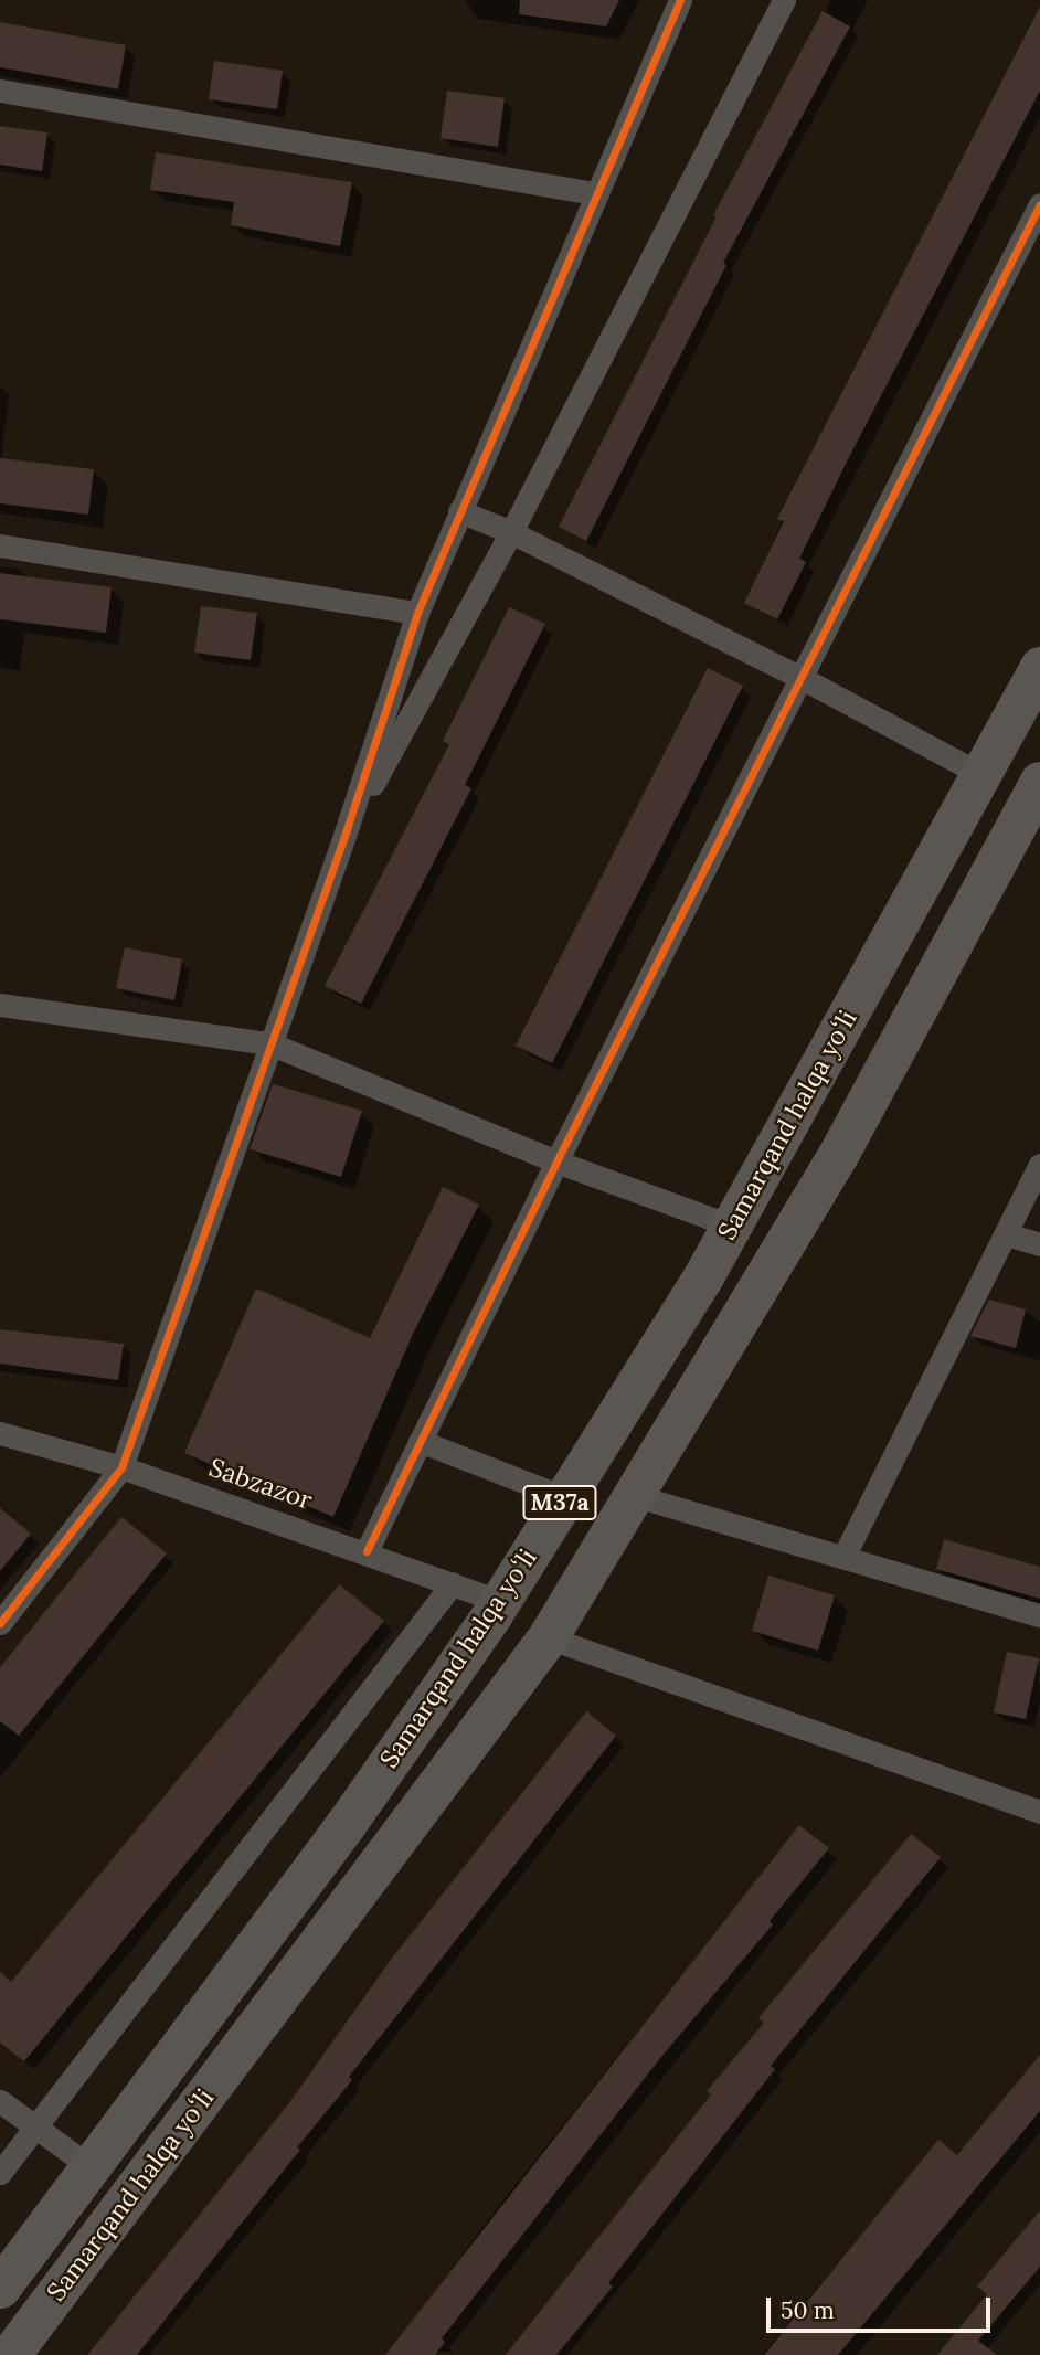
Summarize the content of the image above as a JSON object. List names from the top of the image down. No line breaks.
{"streets":{"highway":["Samarqand halqa yoʻli","M37a"],"street":["Sabzazor"]},"crossings":[["Samarqand halqa yoʻli","Sabzazor"]],"scale_bar":"50 m"}
